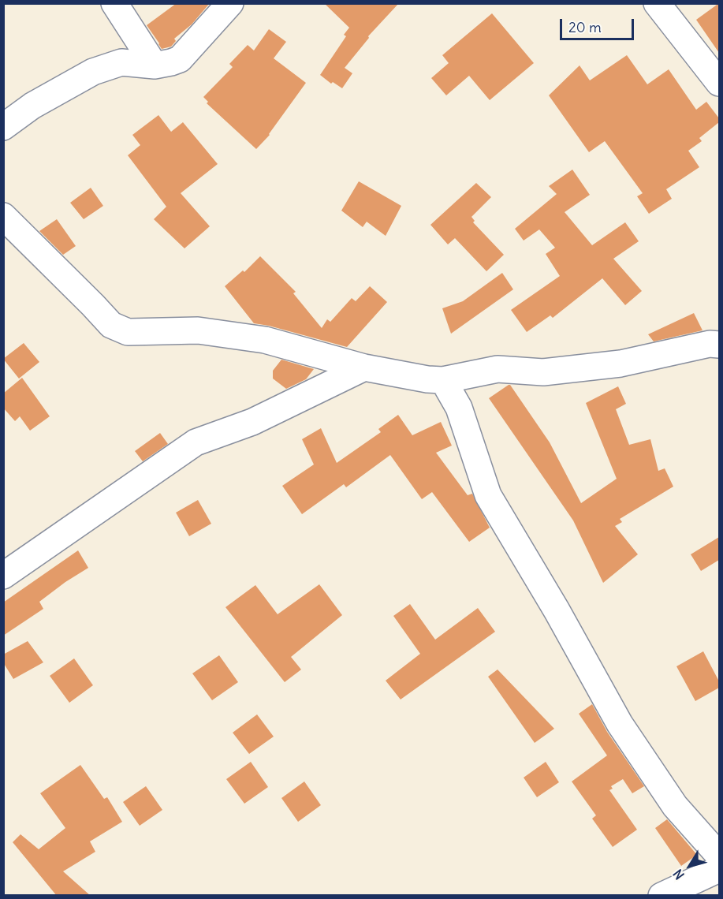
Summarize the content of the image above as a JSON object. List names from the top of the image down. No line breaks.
{"scale_bar":"20 m","north":"bottom left"}
